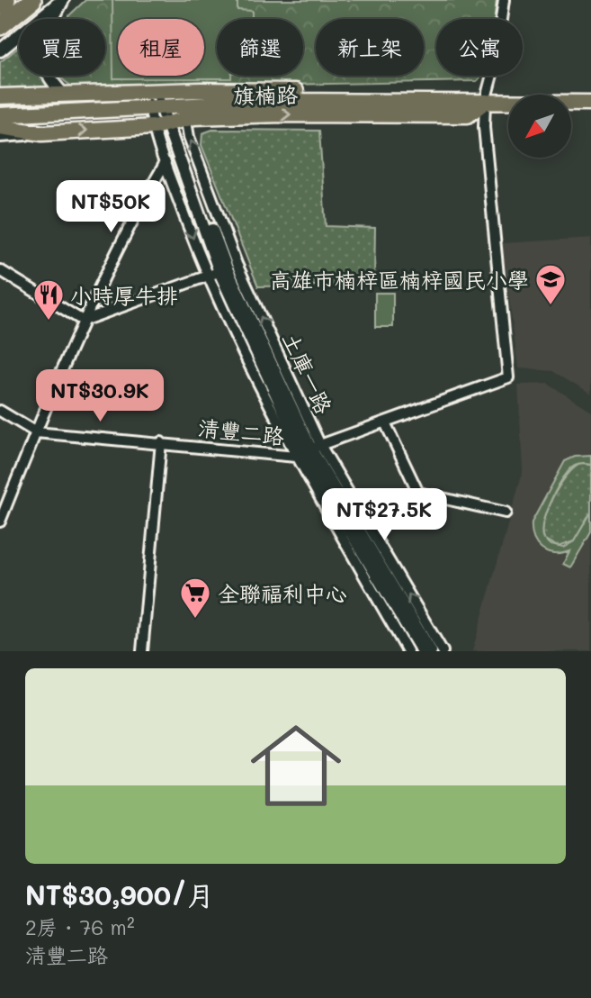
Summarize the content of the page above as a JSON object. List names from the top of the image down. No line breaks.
{"streets":{"main road":["旗楠路"],"street":["土庫一路","清豐二路"]},"crossings":[["旗楠路","土庫一路"],["旗楠路","清豐二路"],["土庫一路","清豐二路"]],"places":{"school or university":["高雄市楠梓區楠梓國民小學"],"restaurant":["小時厚牛排"],"supermarket":["全聯福利中心"]},"north":"bottom left","page":{"chip":["買屋","租屋","篩選","新上架","公寓"],"price":["NT$50K","NT$30.9K","NT$27.5K"],"list":[{"name":"NT$30,900/月","note":"2房 · 76 m² · 清豐二路"}]}}
